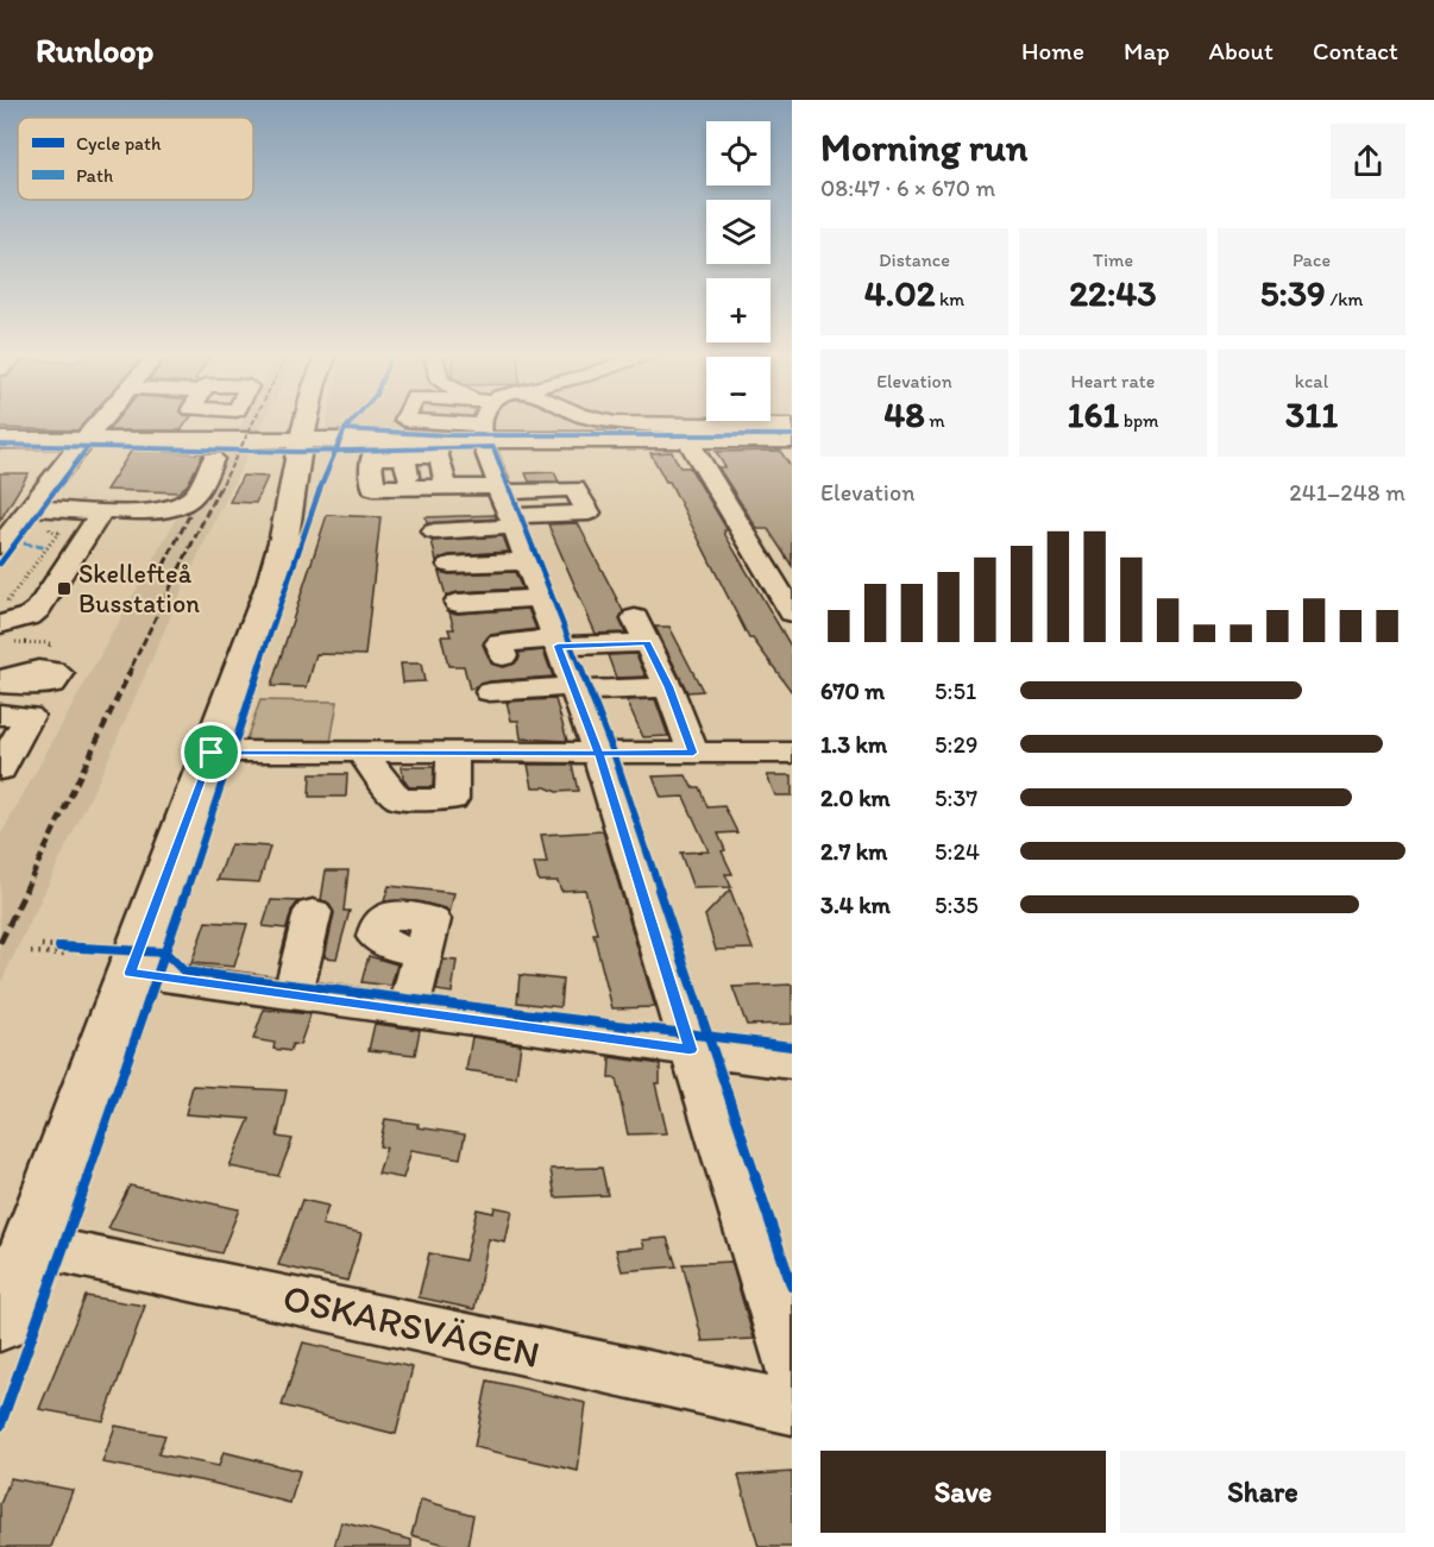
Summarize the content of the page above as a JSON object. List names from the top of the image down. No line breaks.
{"streets":{"street":["OSKARSVÄGEN"]},"places":{"transit":["Skellefteå Busstation"]},"legend":["Cycle path","Path"],"page":{"header":"Runloop","nav":["Home","Map","About","Contact"],"heading":["Morning run","08:47 · 6 × 670 m"],"map_buttons":["+","−"],"stats":[["Distance","4.02 km"],["Time","22:43"],["Pace","5:39 /km"],["Elevation","48 m"],["Heart rate","161 bpm"],["kcal","311"]],"chart":["Elevation","241–248 m"],"list":[{"name":"670 m","note":"5:51"},{"name":"1.3 km","note":"5:29"},{"name":"2.0 km","note":"5:37"},{"name":"2.7 km","note":"5:24"},{"name":"3.4 km","note":"5:35"}],"buttons":["Save","Share"]}}
